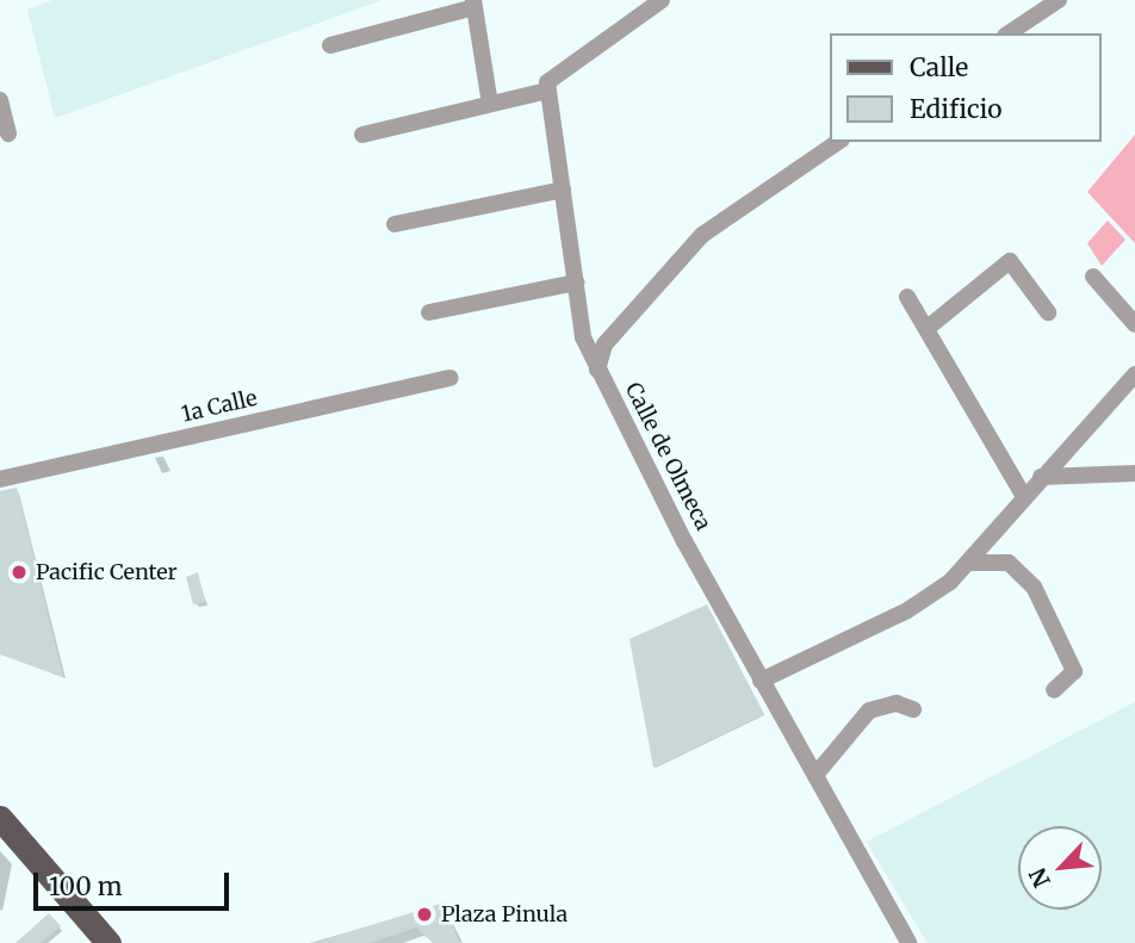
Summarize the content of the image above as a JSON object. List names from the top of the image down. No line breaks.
{"streets":{"street":["1a Calle","Calle de Olmeca"]},"places":["Pacific Center","Plaza Pinula"],"legend":["Calle","Edificio"],"scale_bar":"100 m","north":"bottom left"}
